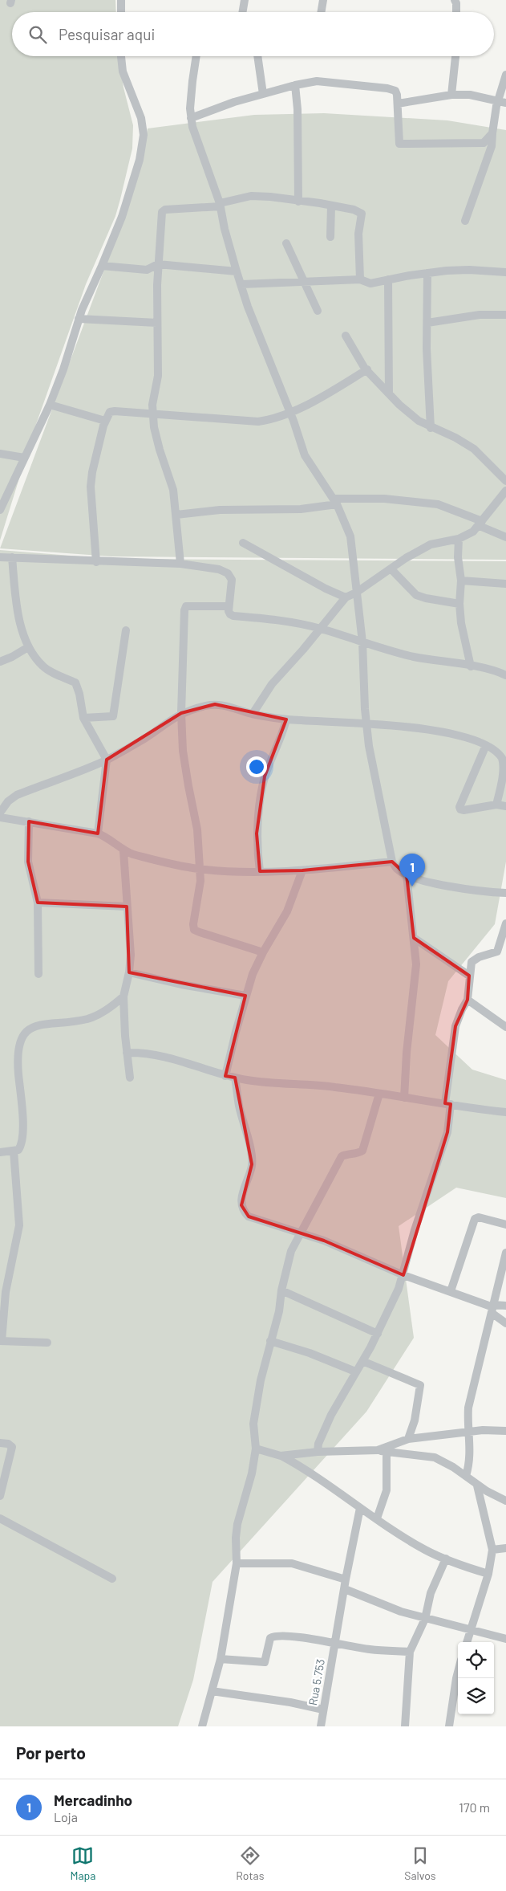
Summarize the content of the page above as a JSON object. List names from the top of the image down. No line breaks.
{"streets":{"street":["Rua 5.753"]},"page":{"search":"Pesquisar aqui","pins":"1","heading":"Por perto","list":[{"mark":"1","name":"Mercadinho","note":"Loja","value":"170 m"}],"nav":["Mapa","Rotas","Salvos"]}}
